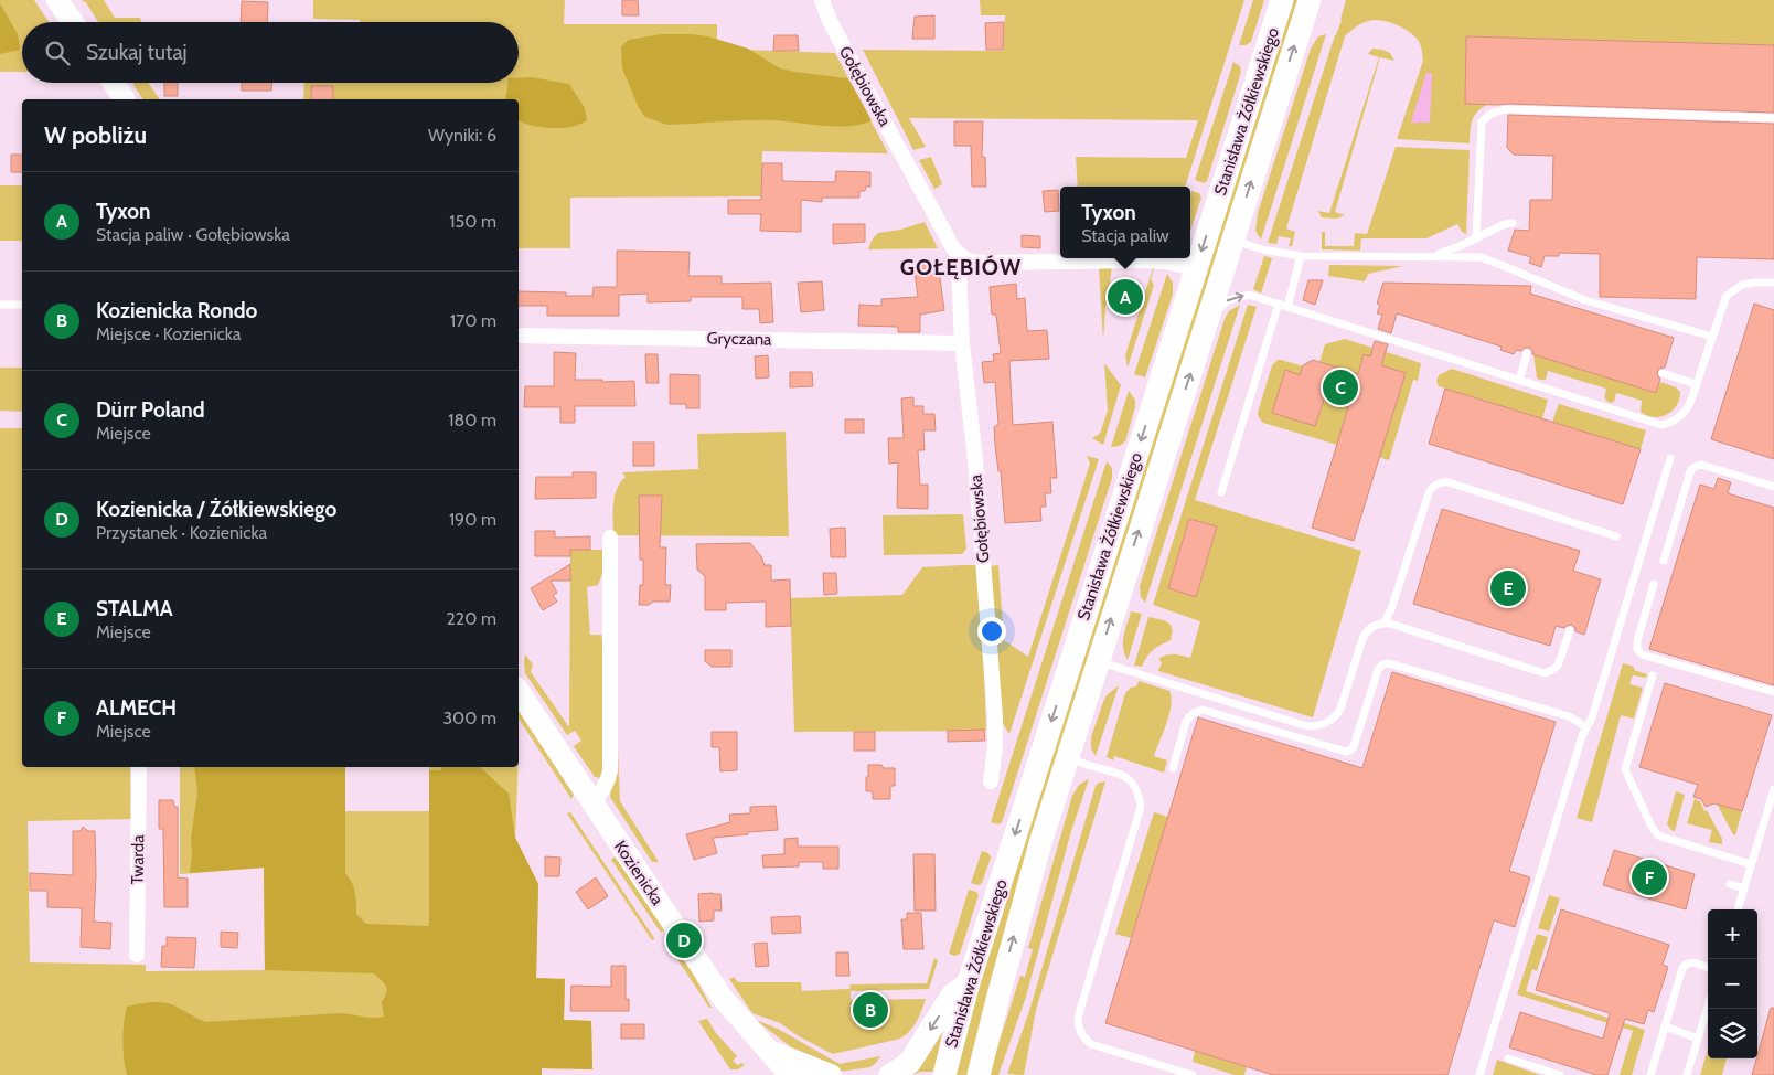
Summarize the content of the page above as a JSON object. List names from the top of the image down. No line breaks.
{"streets":{"main road":["Stanisława Żółkiewskiego","Kozienicka"],"street":["Gołębiowska","Gryczana","Twarda"]},"crossings":[["Gołębiowska","Gryczana"]],"districts":["GOŁĘBIÓW"],"page":{"search":"Szukaj tutaj","heading":["W pobliżu","Wyniki: 6"],"list":[{"mark":"A","name":"Tyxon","note":"Stacja paliw · Gołębiowska","value":"150 m"},{"mark":"B","name":"Kozienicka Rondo","note":"Miejsce · Kozienicka","value":"170 m"},{"mark":"C","name":"Dürr Poland","note":"Miejsce","value":"180 m"},{"mark":"D","name":"Kozienicka / Żółkiewskiego","note":"Przystanek · Kozienicka","value":"190 m"},{"mark":"E","name":"STALMA","note":"Miejsce","value":"220 m"},{"mark":"F","name":"ALMECH","note":"Miejsce","value":"300 m"}],"popup":["Tyxon","Stacja paliw"],"pins":["A","C","E","F","D","B"],"map_buttons":["+","−"]}}
